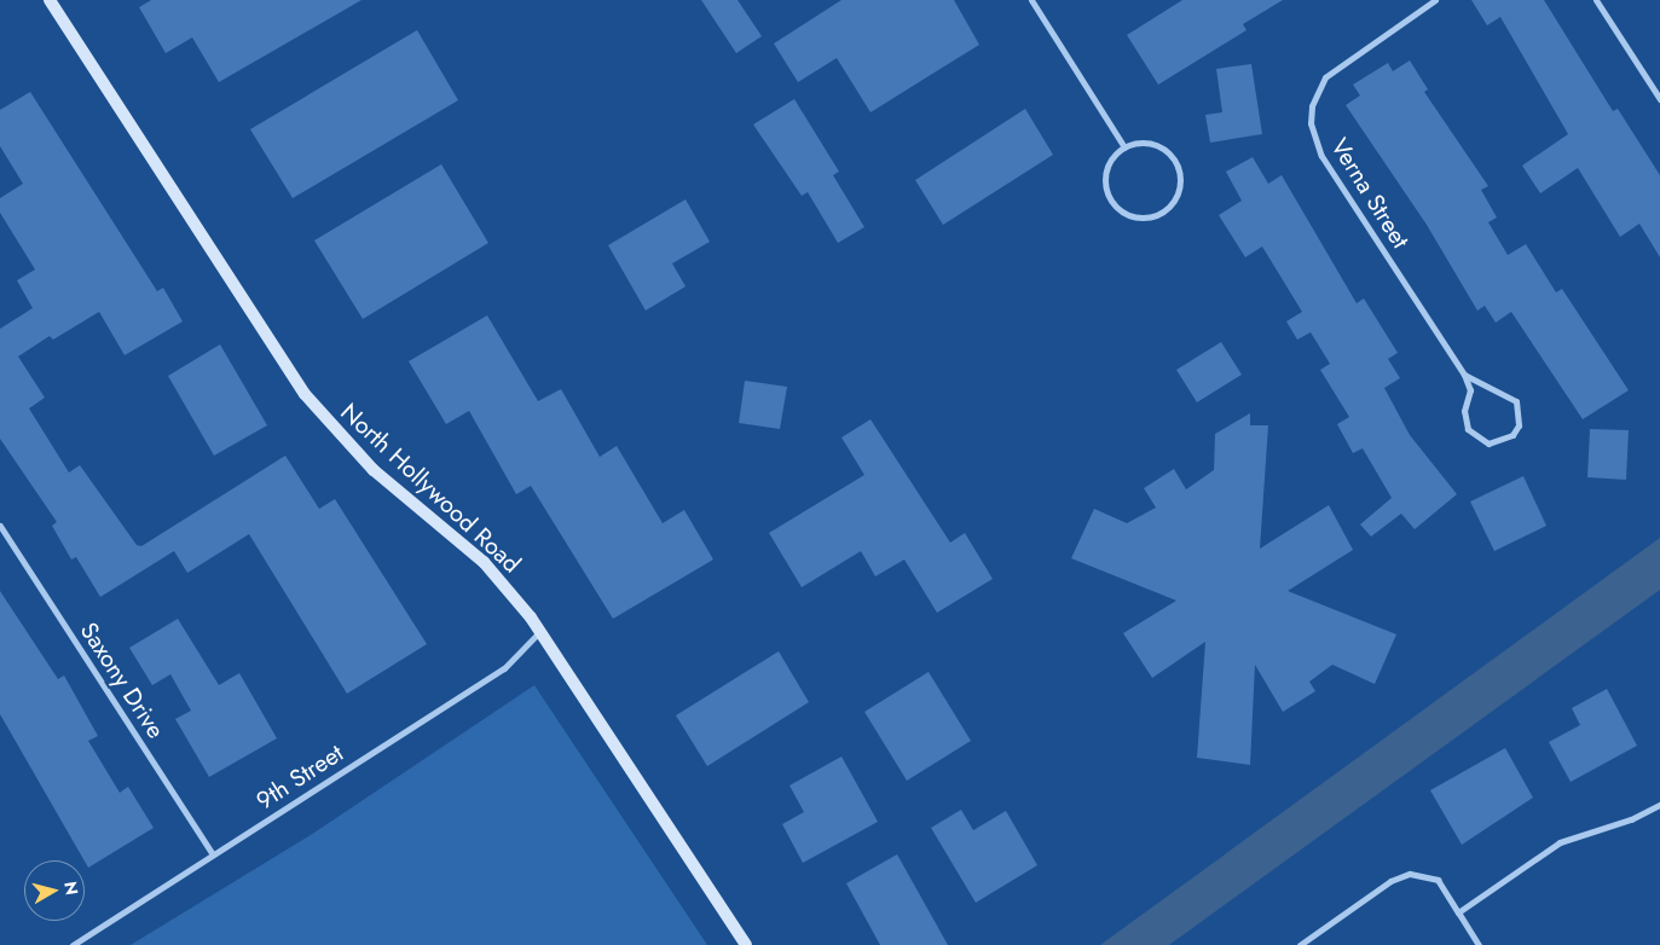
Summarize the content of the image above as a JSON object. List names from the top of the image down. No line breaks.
{"streets":{"main road":["North Hollywood Road"],"street":["Verna Street","Saxony Drive","9th Street"]},"crossings":[["North Hollywood Road","9th Street"],["Saxony Drive","9th Street"]],"north":"right"}
